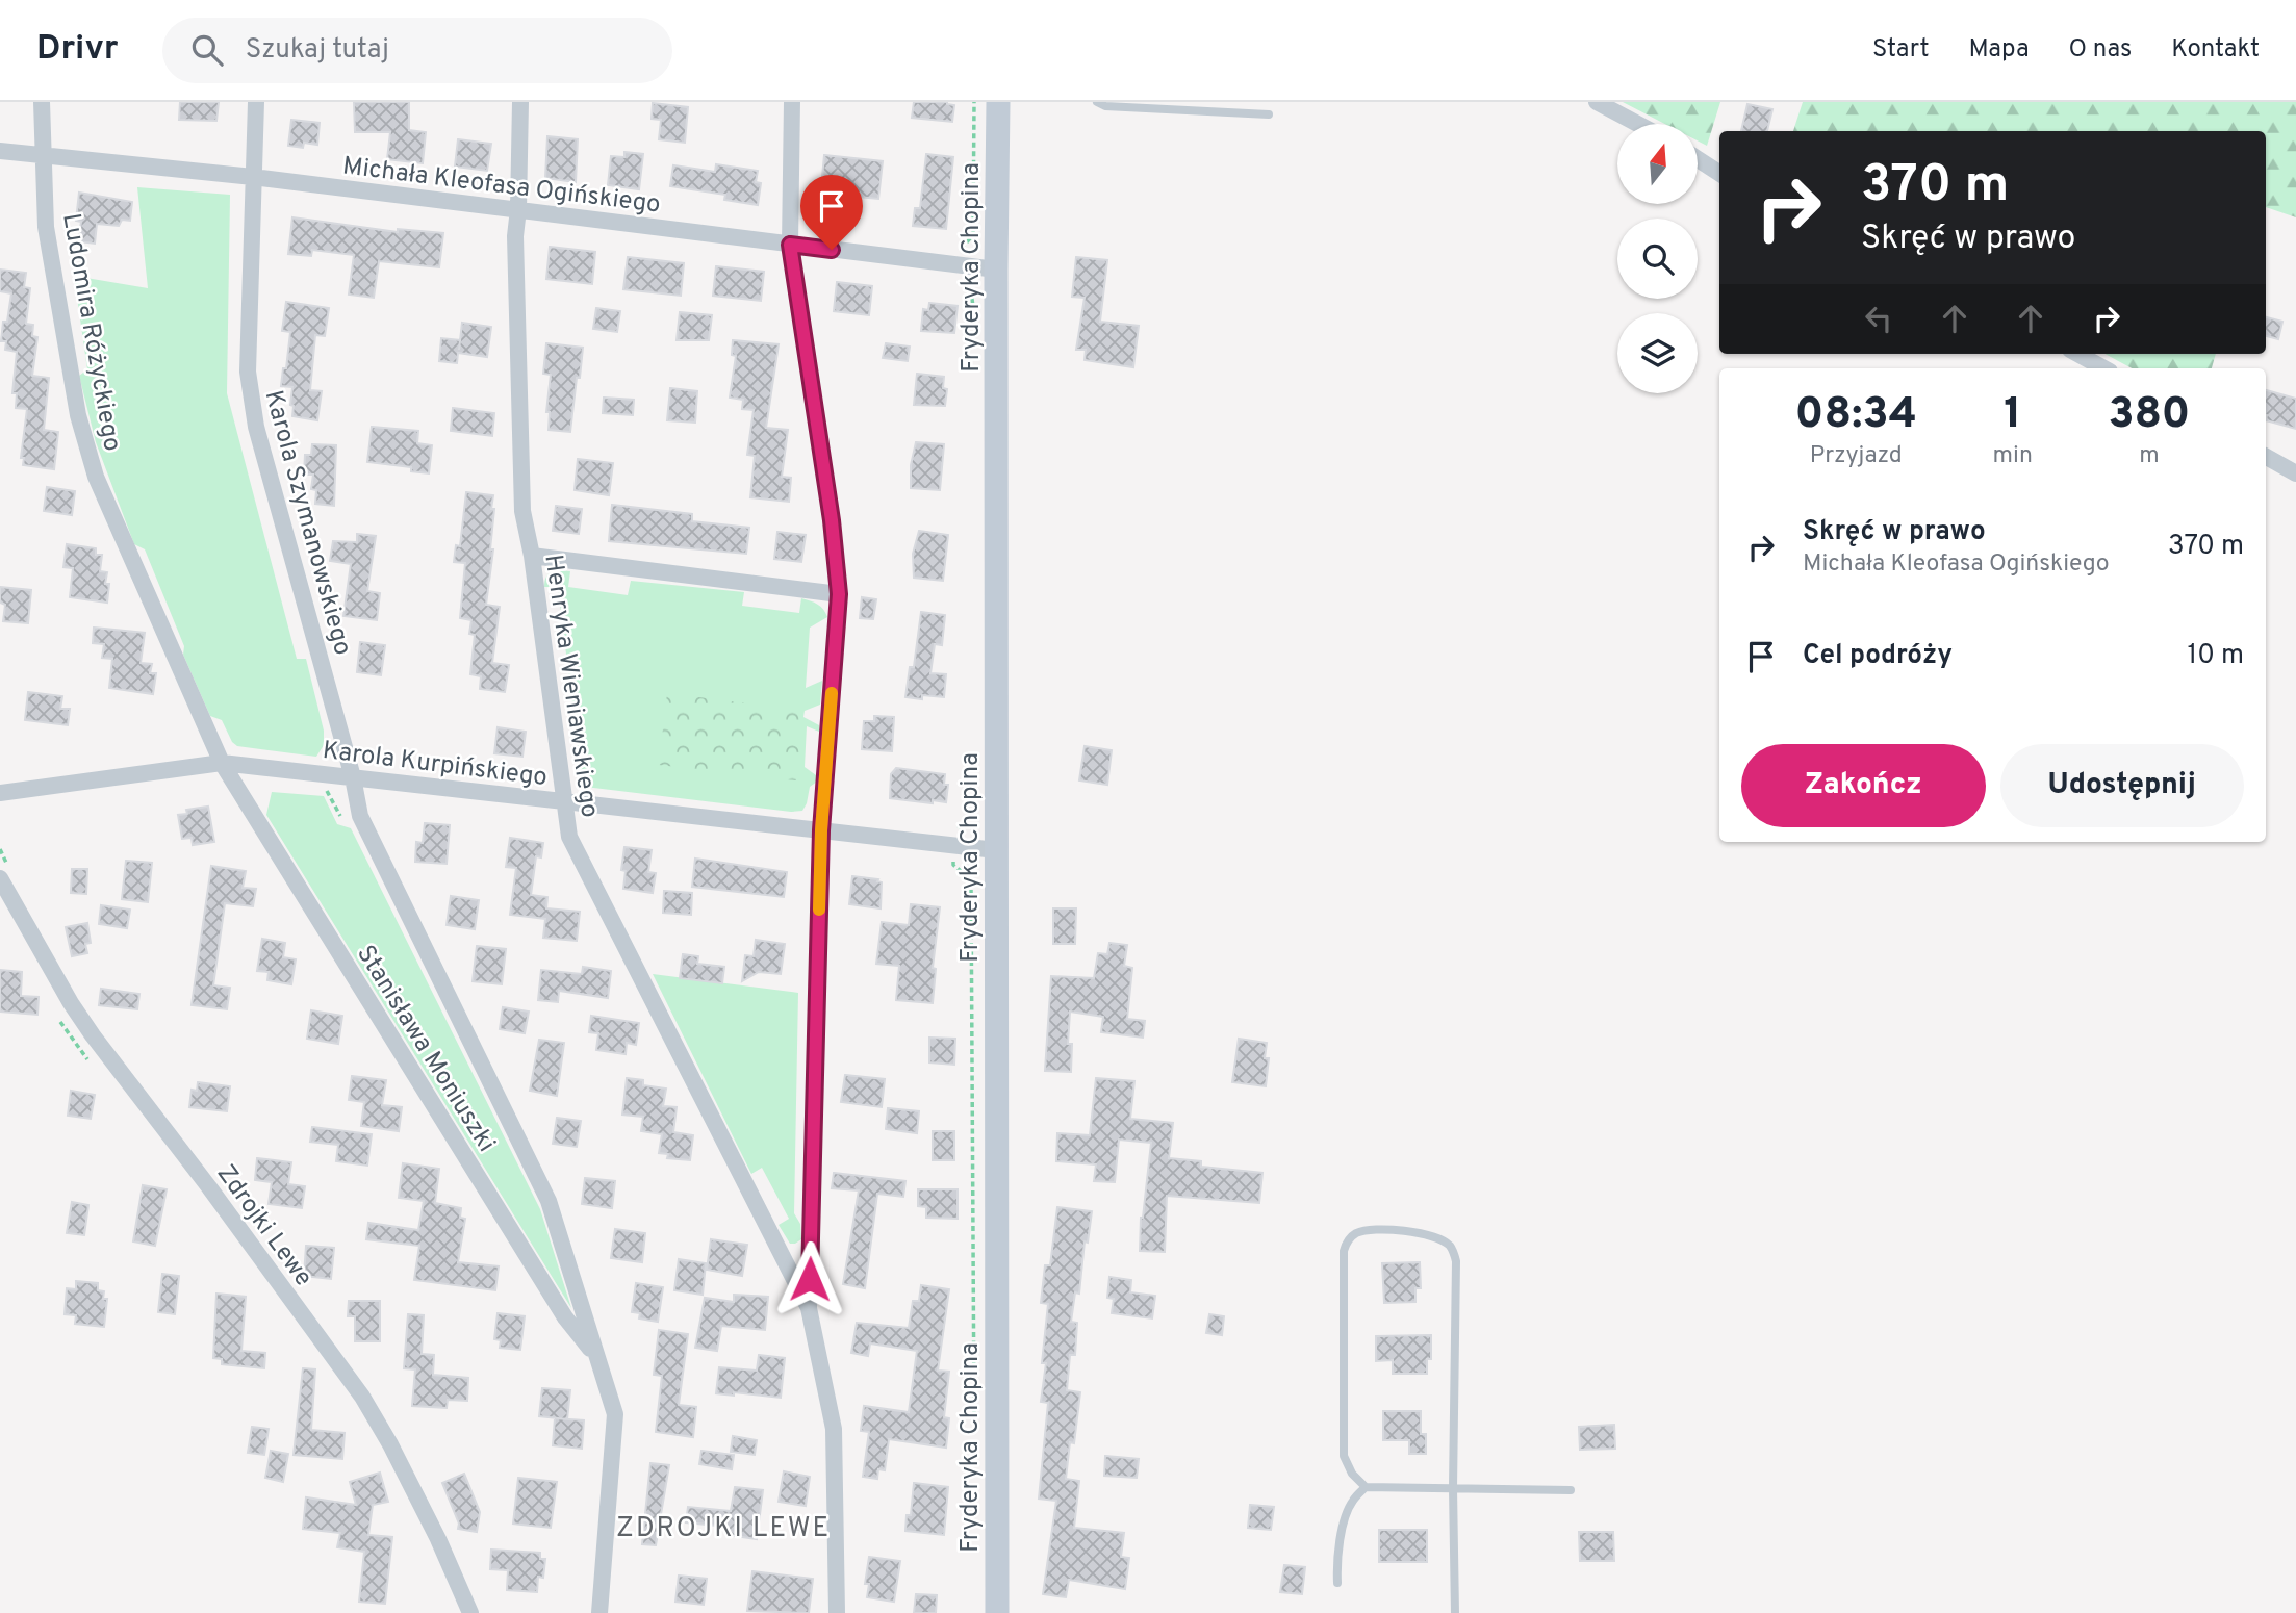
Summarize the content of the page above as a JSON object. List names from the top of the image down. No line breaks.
{"streets":{"street":["Michała Kleofasa Ogińskiego","Fryderyka Chopina","Ludomira Różyckiego","Karola Szymanowskiego","Henryka Wieniawskiego","Karola Kurpińskiego","Stanisława Moniuszki","Zdrojki Lewe"]},"crossings":[["Michała Kleofasa Ogińskiego","Fryderyka Chopina"],["Michała Kleofasa Ogińskiego","Ludomira Różyckiego"],["Michała Kleofasa Ogińskiego","Karola Szymanowskiego"],["Michała Kleofasa Ogińskiego","Henryka Wieniawskiego"],["Fryderyka Chopina","Karola Kurpińskiego"],["Ludomira Różyckiego","Karola Kurpińskiego"],["Ludomira Różyckiego","Stanisława Moniuszki"],["Karola Szymanowskiego","Karola Kurpińskiego"],["Karola Szymanowskiego","Stanisława Moniuszki"],["Henryka Wieniawskiego","Karola Kurpińskiego"],["Karola Kurpińskiego","Stanisława Moniuszki"]],"districts":["ZDROJKI LEWE"],"north":"top","page":{"header":"Drivr","search":"Szukaj tutaj","nav":["Start","Mapa","O nas","Kontakt"],"turn":["370 m","Skręć w prawo"],"eta":["08:34","Przyjazd","1","min","380","m"],"list":[{"name":"Skręć w prawo","note":"Michała Kleofasa Ogińskiego","value":"370 m"},{"name":"Cel podróży","value":"10 m"}],"buttons":["Zakończ","Udostępnij"]}}
